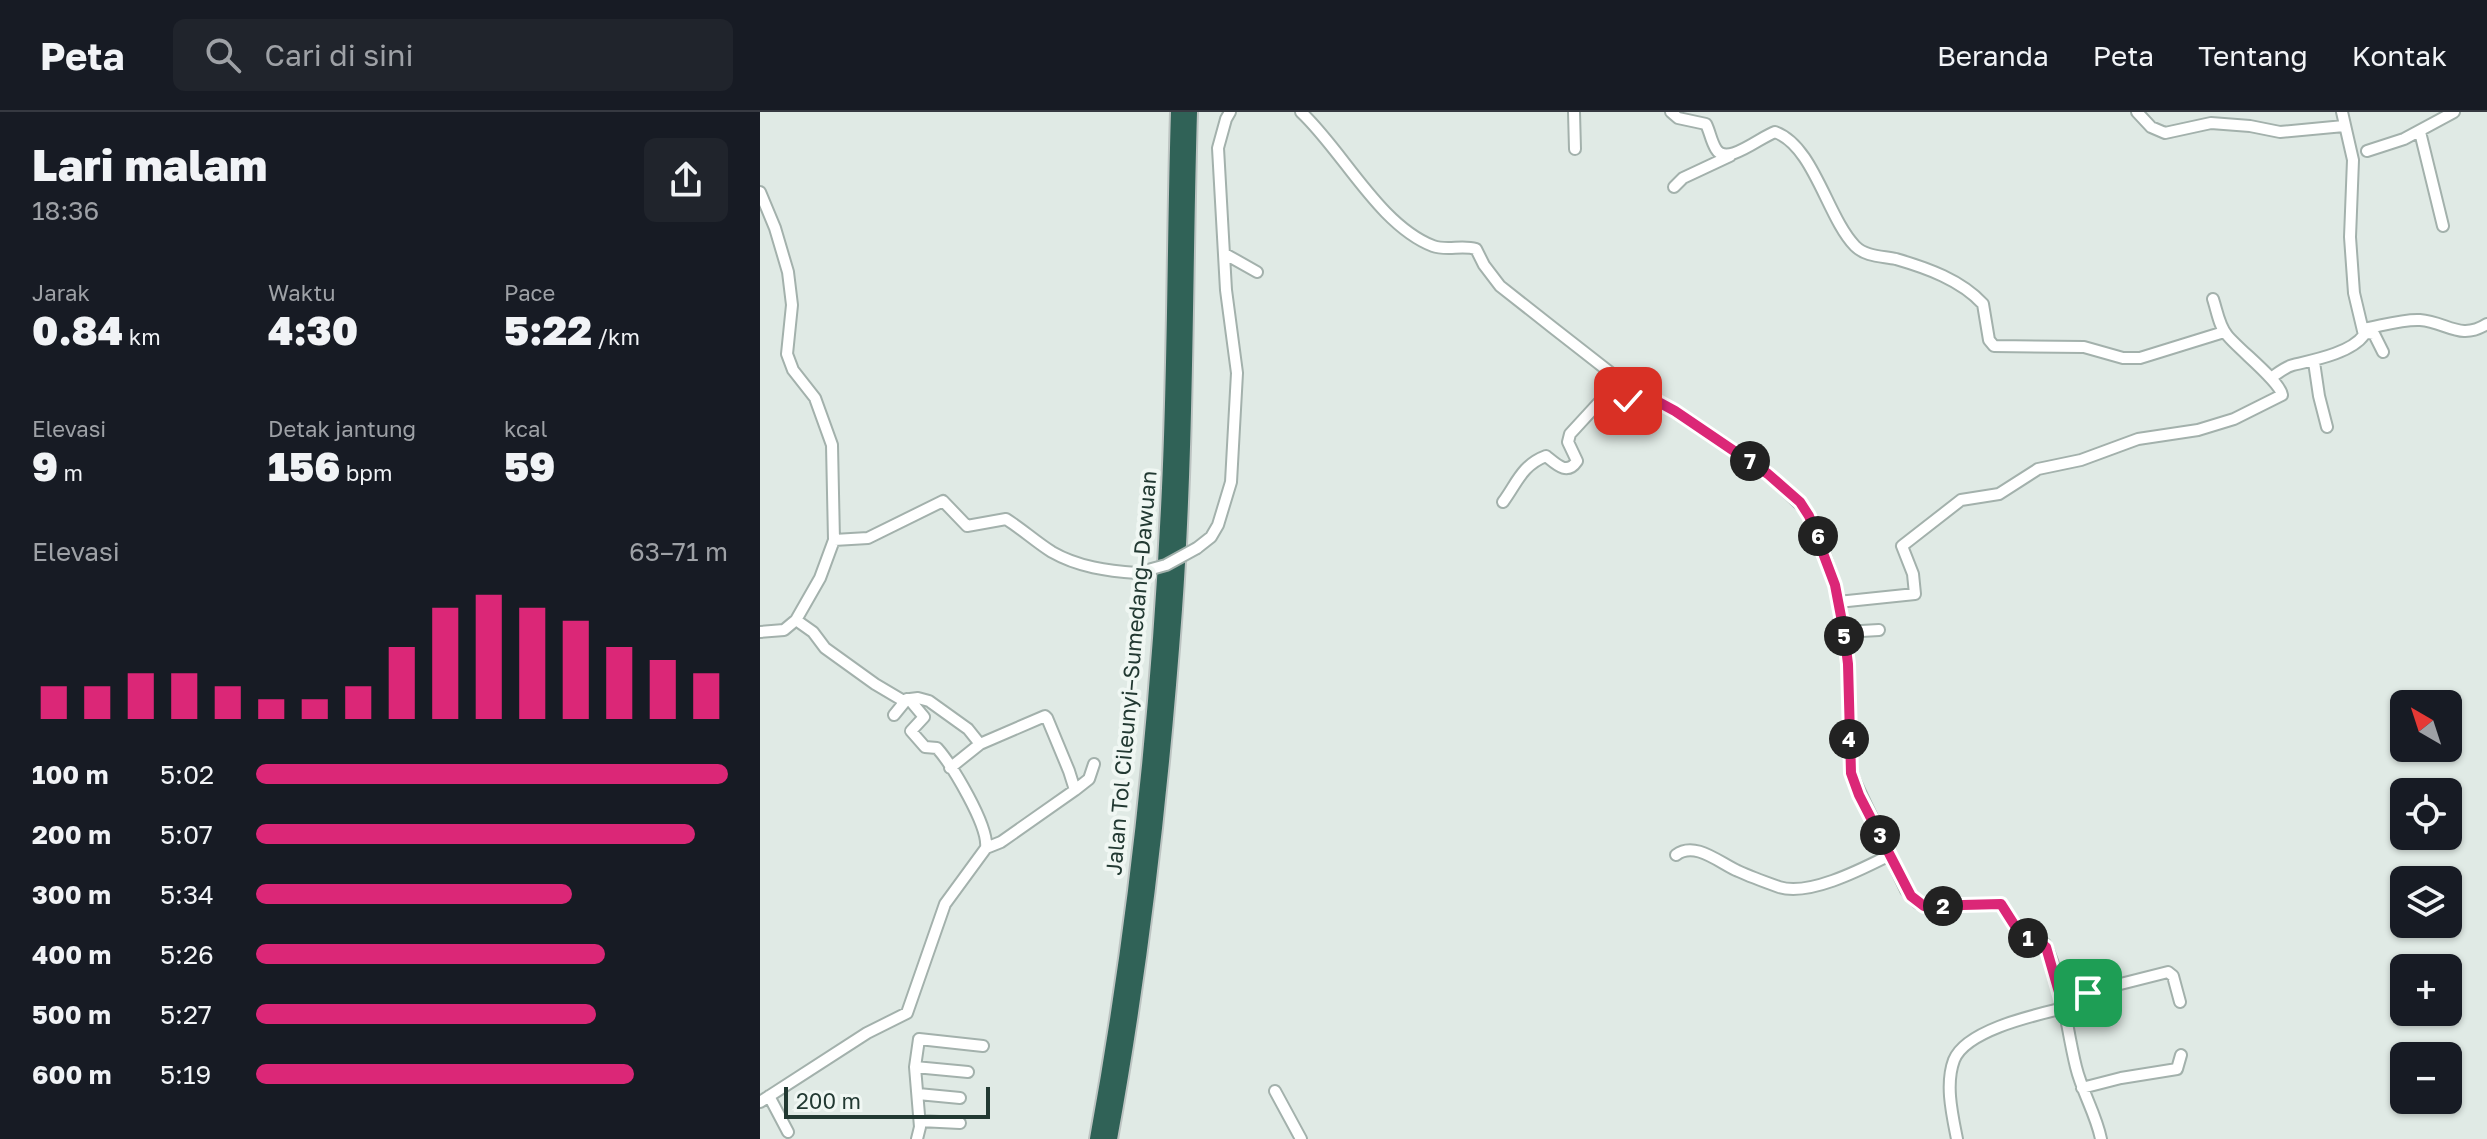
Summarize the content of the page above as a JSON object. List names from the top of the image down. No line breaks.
{"streets":{"highway":["Jalan Tol Cileunyi–Sumedang–Dawuan"]},"scale_bar":"200 m","north":"top left","page":{"header":"Peta","search":"Cari di sini","nav":["Beranda","Peta","Tentang","Kontak"],"heading":["Lari malam","18:36"],"stats":[["Jarak","0.84 km"],["Waktu","4:30"],["Pace","5:22 /km"],["Elevasi","9 m"],["Detak jantung","156 bpm"],["kcal","59"]],"pins":["7","6","5","4","3","2","1"],"chart":["Elevasi","63–71 m"],"map_buttons":["+","−"],"list":[{"name":"100 m","note":"5:02"},{"name":"200 m","note":"5:07"},{"name":"300 m","note":"5:34"},{"name":"400 m","note":"5:26"},{"name":"500 m","note":"5:27"},{"name":"600 m","note":"5:19"}],"scale":"200 m"}}
